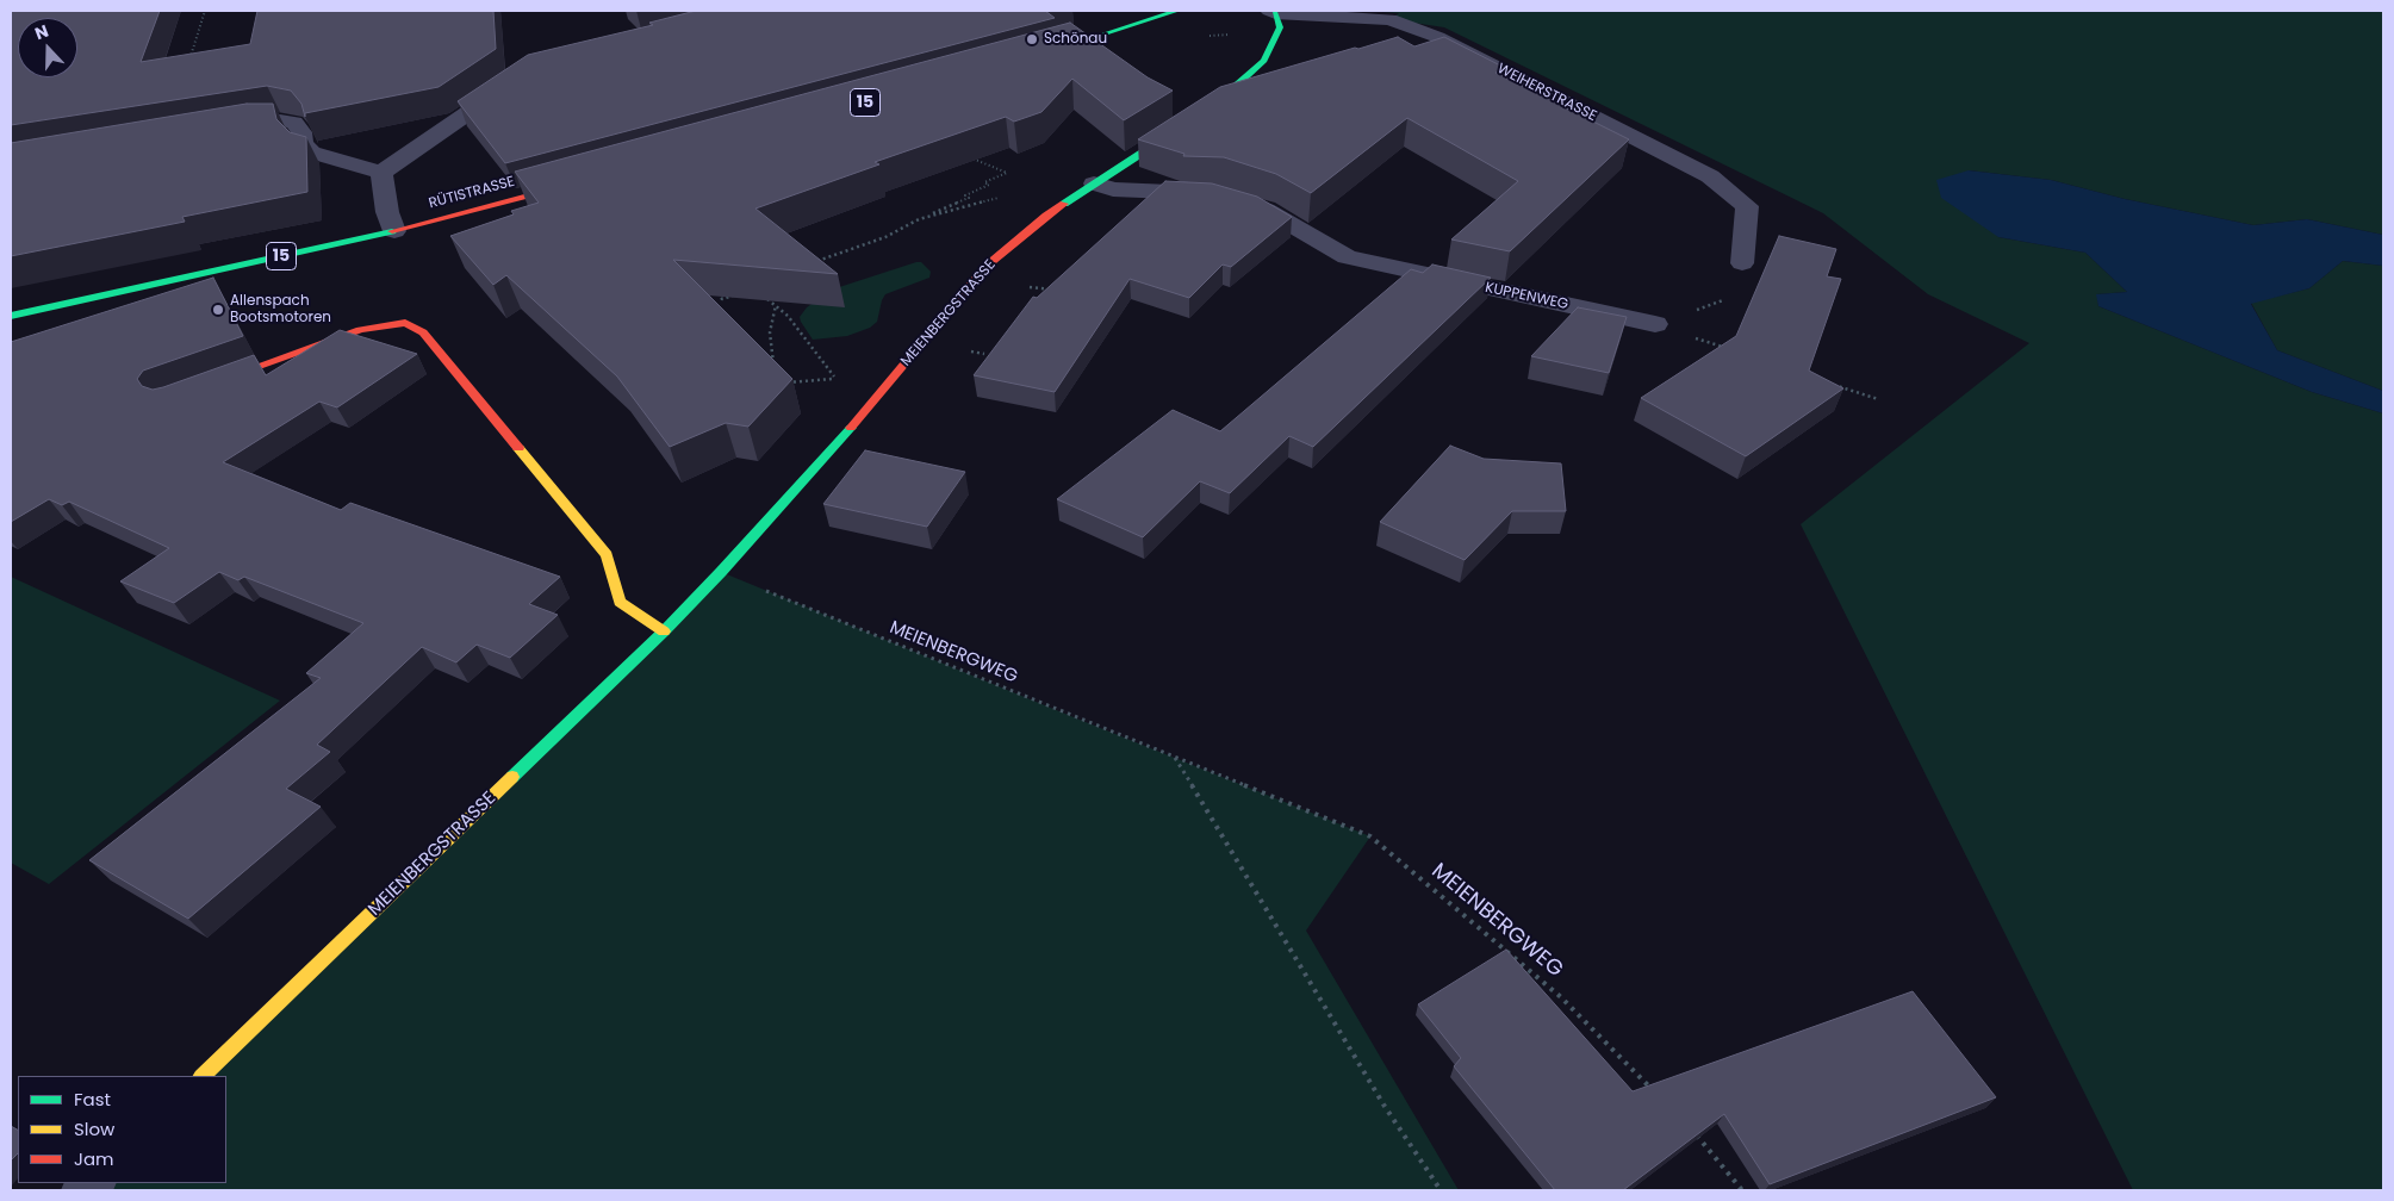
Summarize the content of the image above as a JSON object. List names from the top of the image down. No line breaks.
{"streets":{"street":["WEIHERSTRASSE","15","RÜTISTRASSE","KUPPENWEG","MEIENBERGSTRASSE"],"path":["MEIENBERGWEG"]},"crossings":[["WEIHERSTRASSE","MEIENBERGSTRASSE"],["KUPPENWEG","MEIENBERGSTRASSE"],["MEIENBERGSTRASSE","MEIENBERGWEG"]],"places":["Schönau","Allenspach Bootsmotoren"],"legend":["Fast","Slow","Jam"],"north":"top"}
